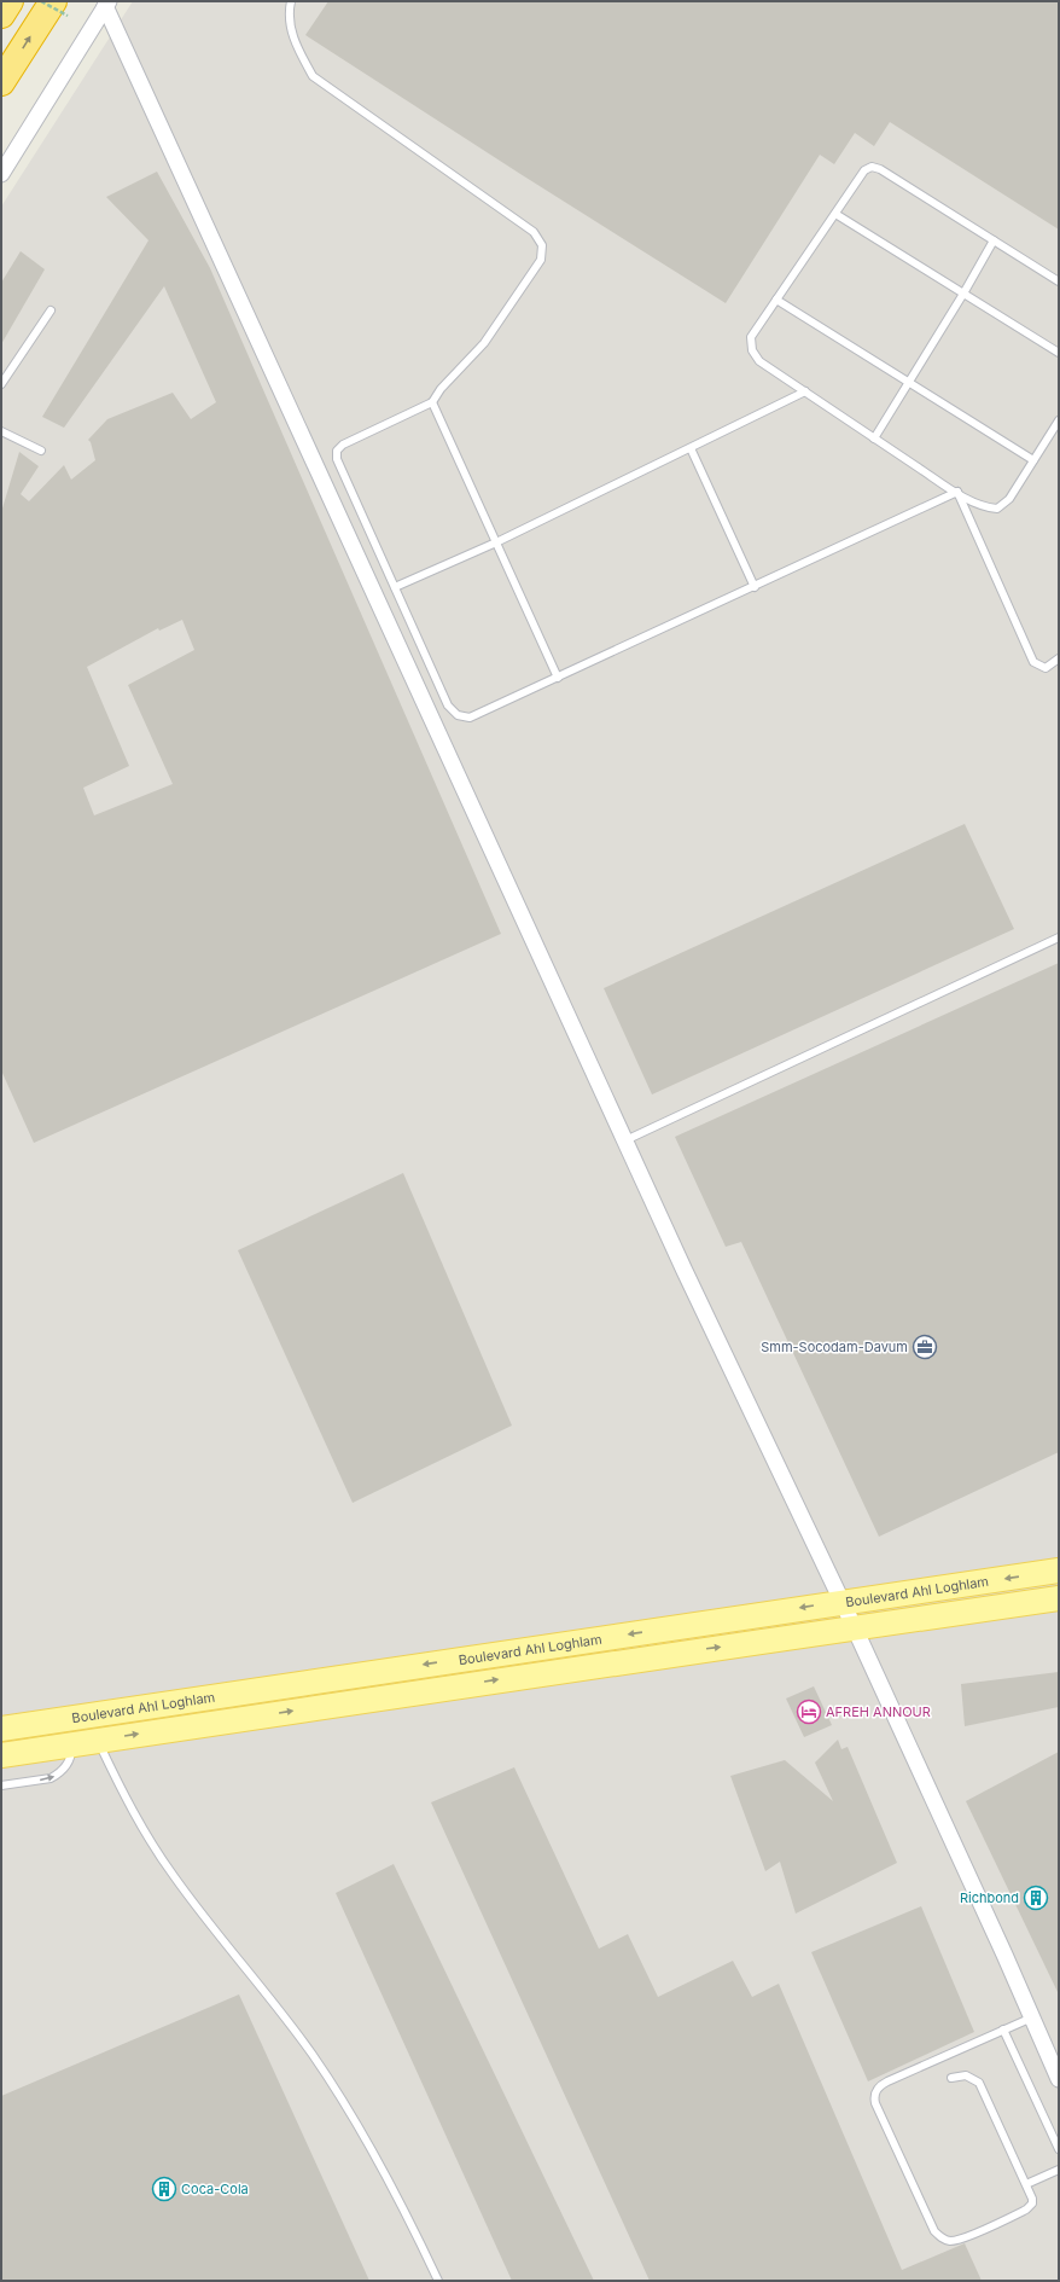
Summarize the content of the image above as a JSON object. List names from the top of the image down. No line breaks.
{"streets":{"main road":["Boulevard Ahl Loghlam"]},"places":{"office":["Smm-Socodam-Davum"],"hotel":["AFREH ANNOUR"],"building":["Richbond","Coca-Cola"]}}
